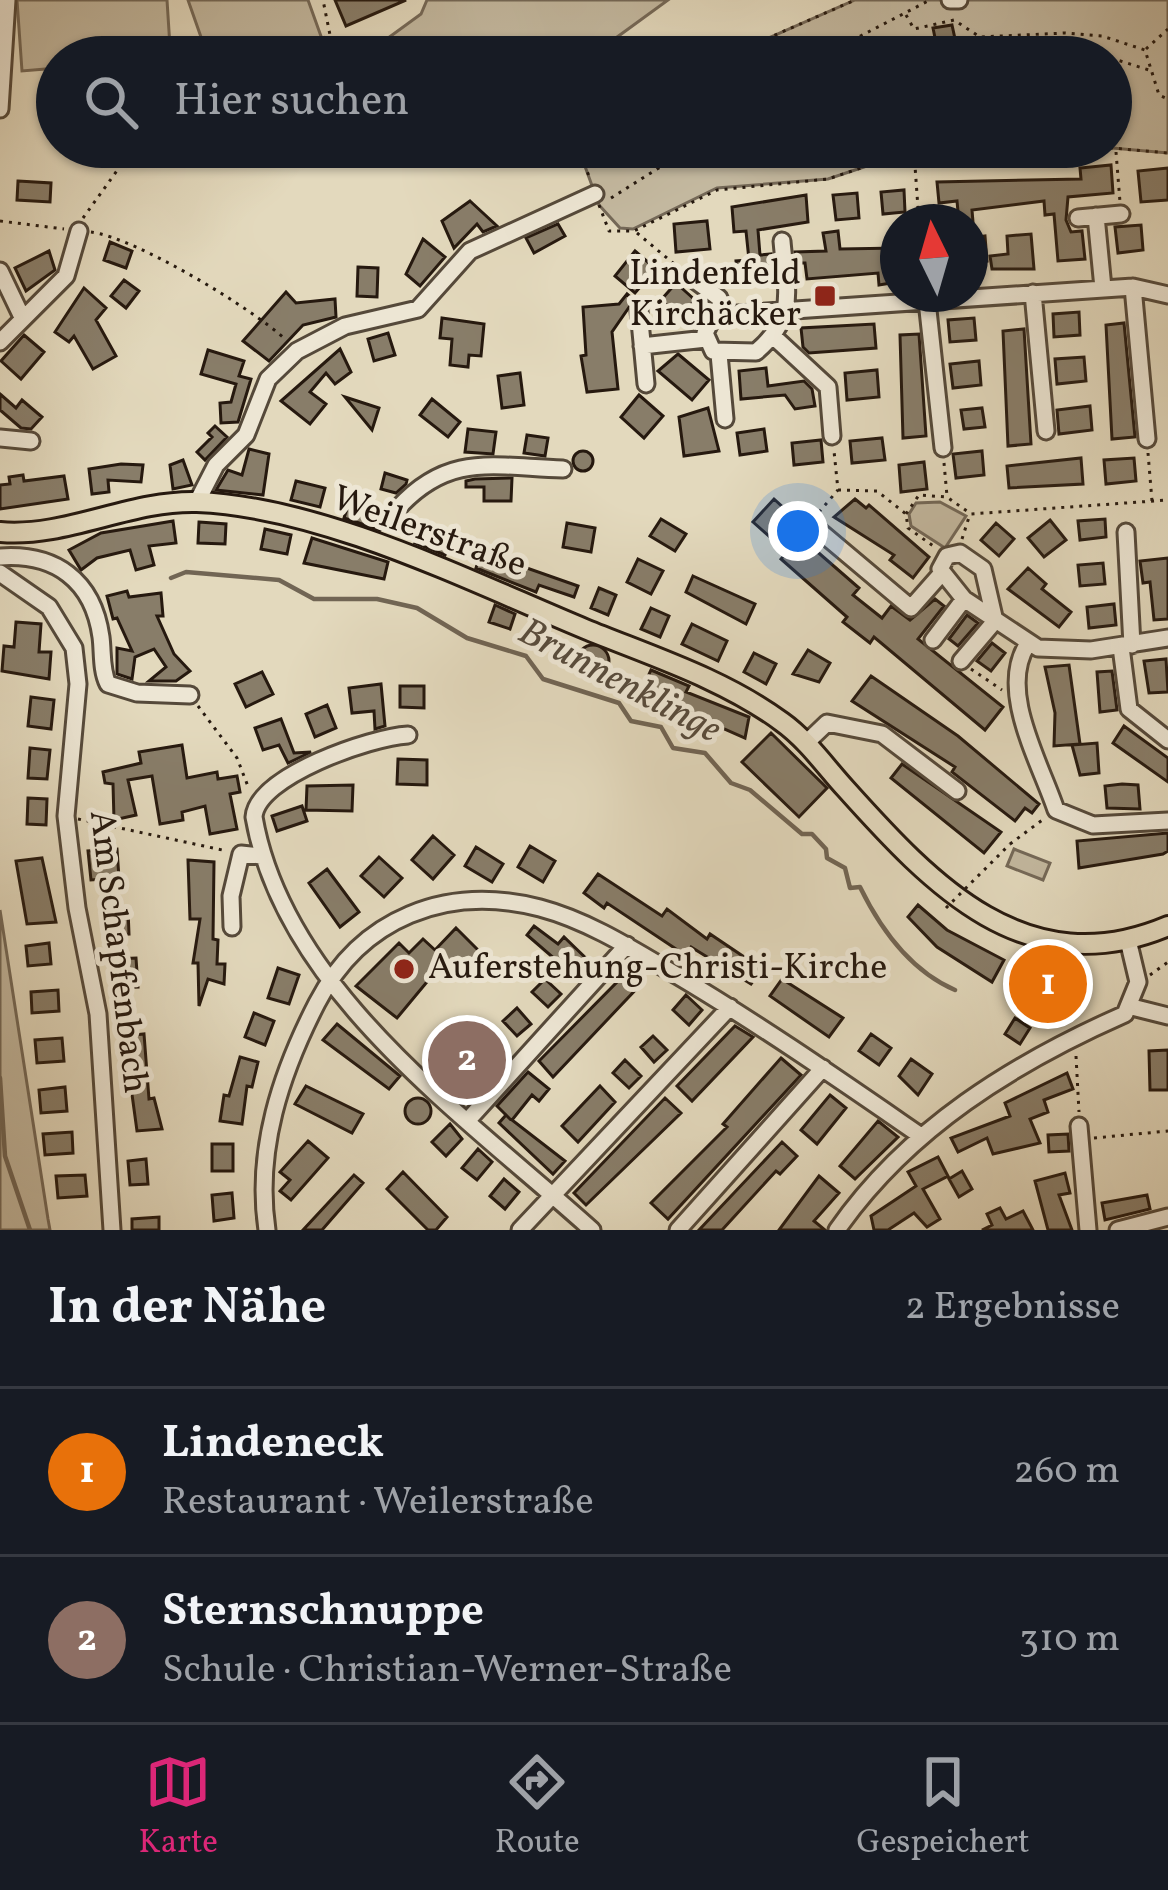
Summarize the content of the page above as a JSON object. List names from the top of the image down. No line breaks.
{"streets":{"main road":["Weilerstraße"],"street":["Am Schapfenbach"]},"water":["Brunnenklinge"],"places":{"transit":["Lindenfeld Kirchäcker"],"other":["Auferstehung-Christi-Kirche"]},"north":"top","page":{"search":"Hier suchen","pins":["1","2"],"heading":["In der Nähe","2 Ergebnisse"],"list":[{"mark":"1","name":"Lindeneck","note":"Restaurant · Weilerstraße","value":"260 m"},{"mark":"2","name":"Sternschnuppe","note":"Schule · Christian-Werner-Straße","value":"310 m"}],"nav":["Karte","Route","Gespeichert"]}}
